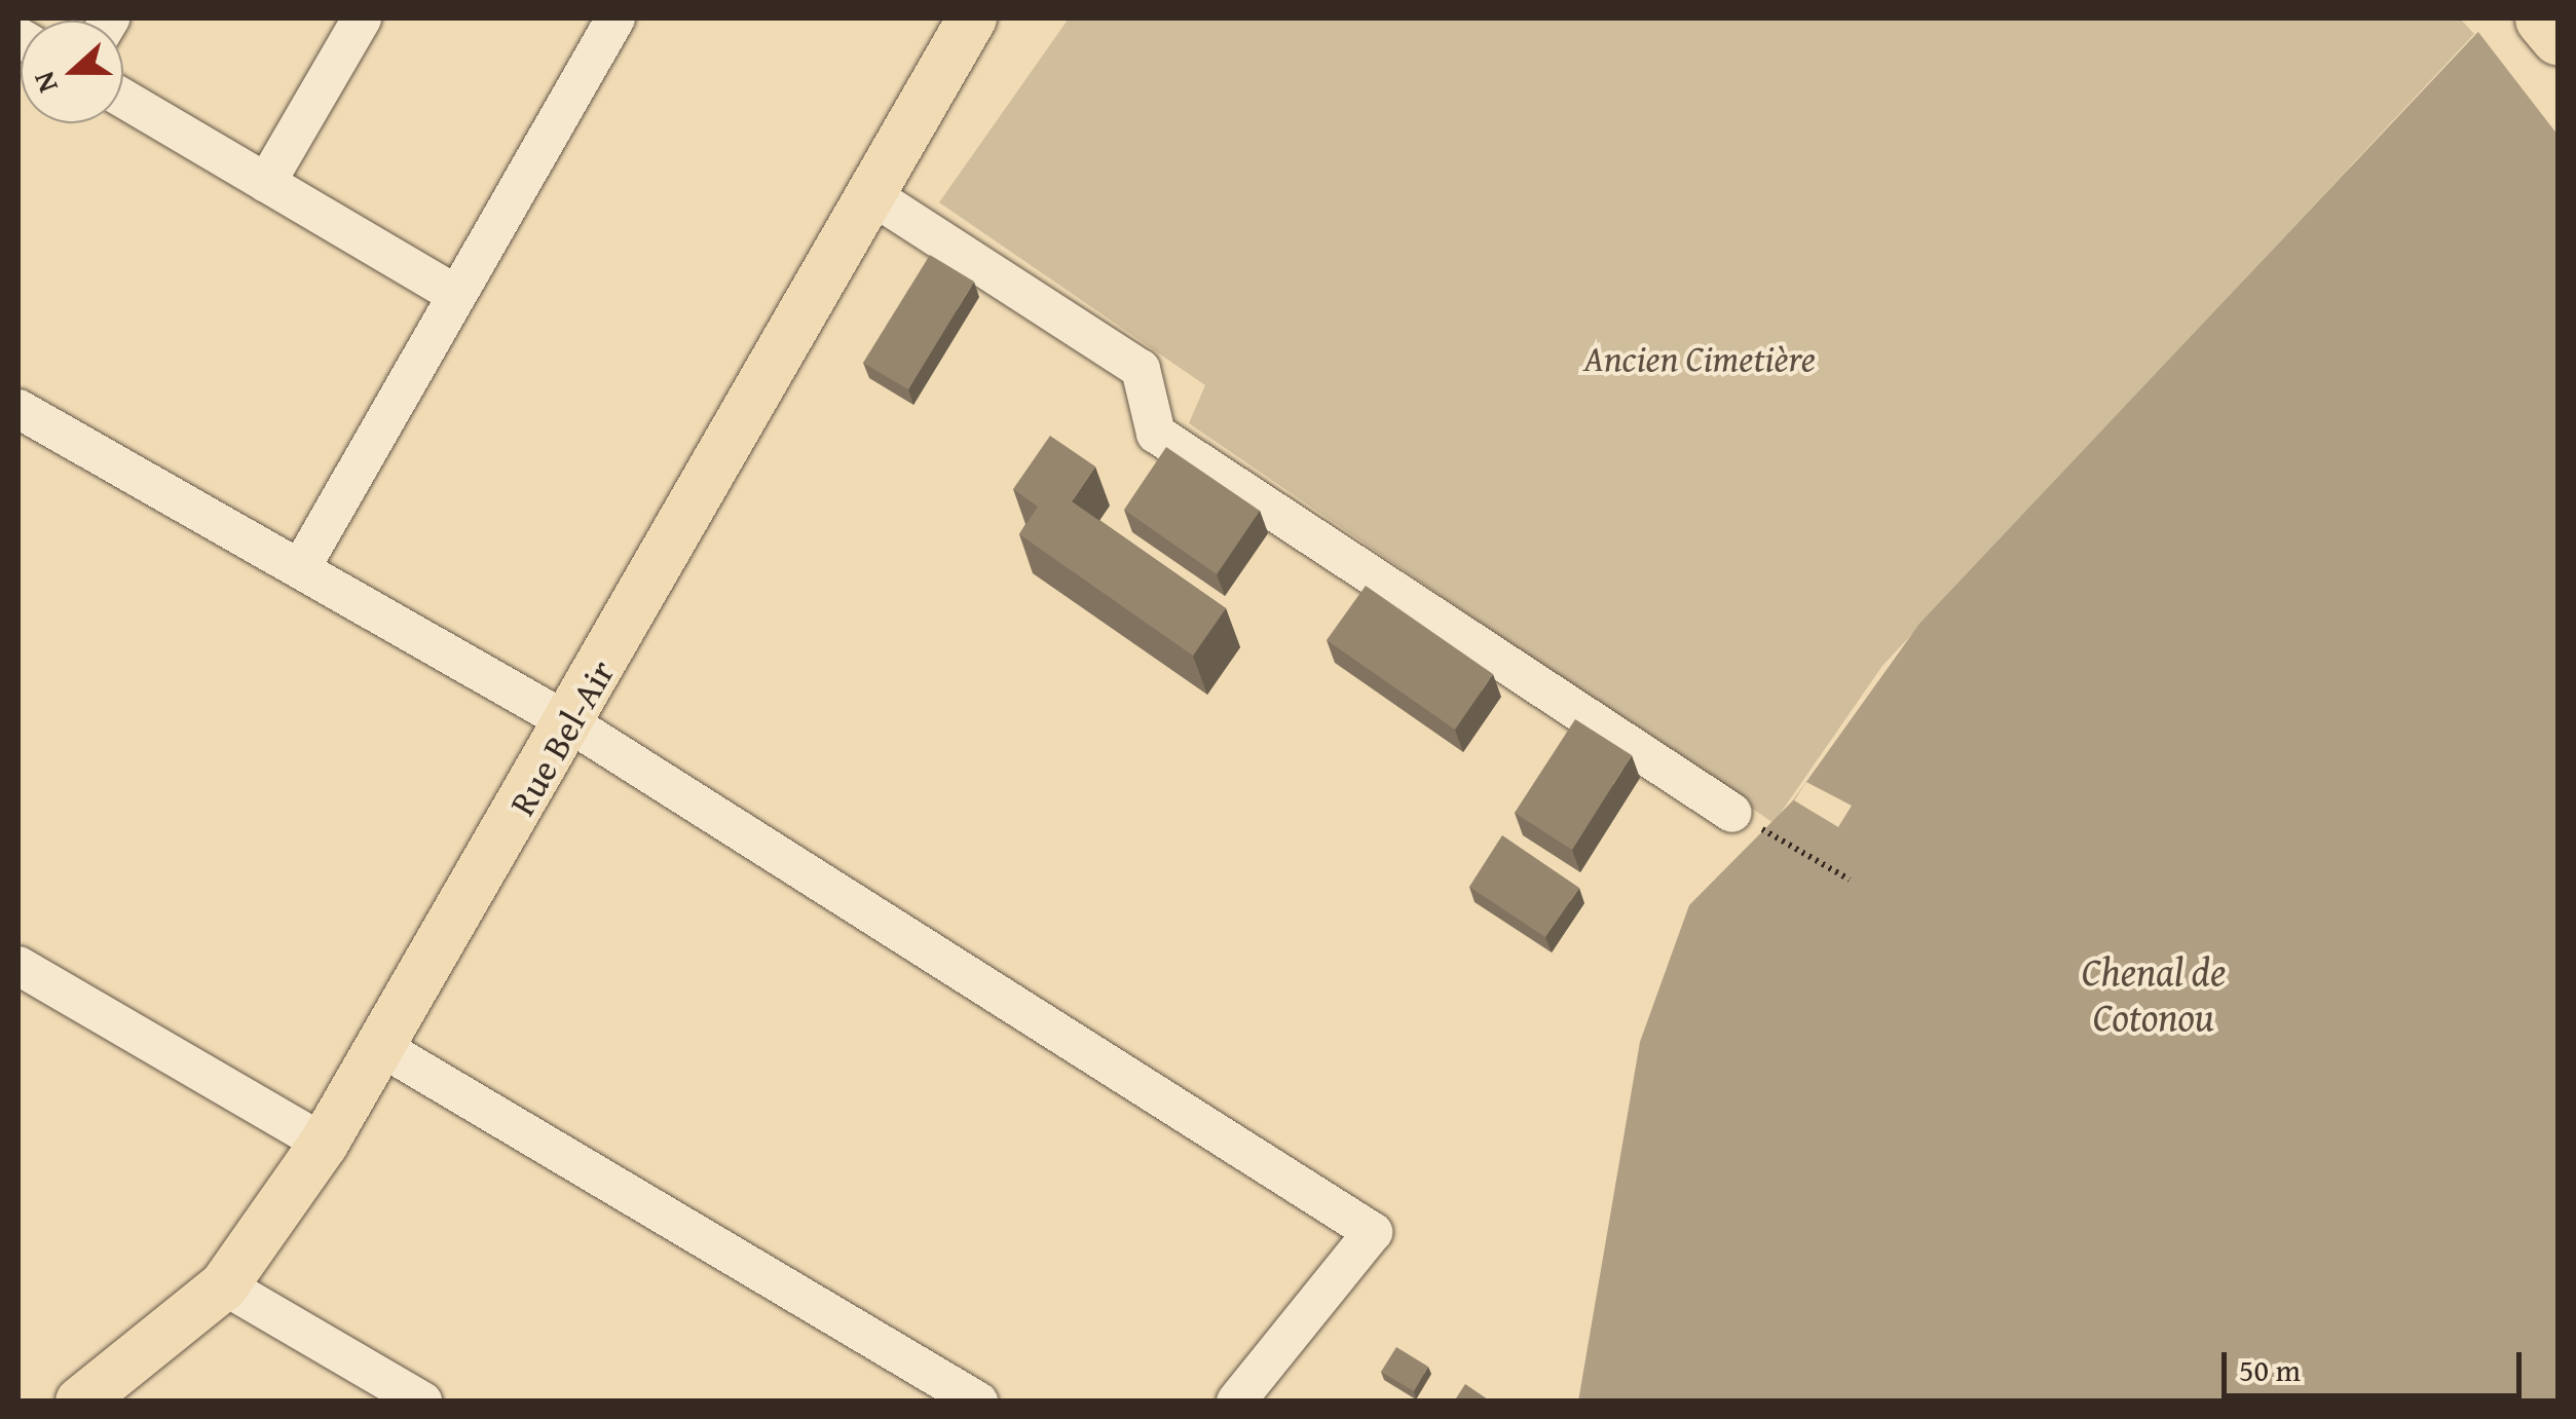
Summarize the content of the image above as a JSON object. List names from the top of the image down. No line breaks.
{"streets":{"main road":["Rue Bel-Air"]},"water":["Chenal de Cotonou"],"parks":["Ancien Cimetière"],"scale_bar":"50 m","north":"left"}
